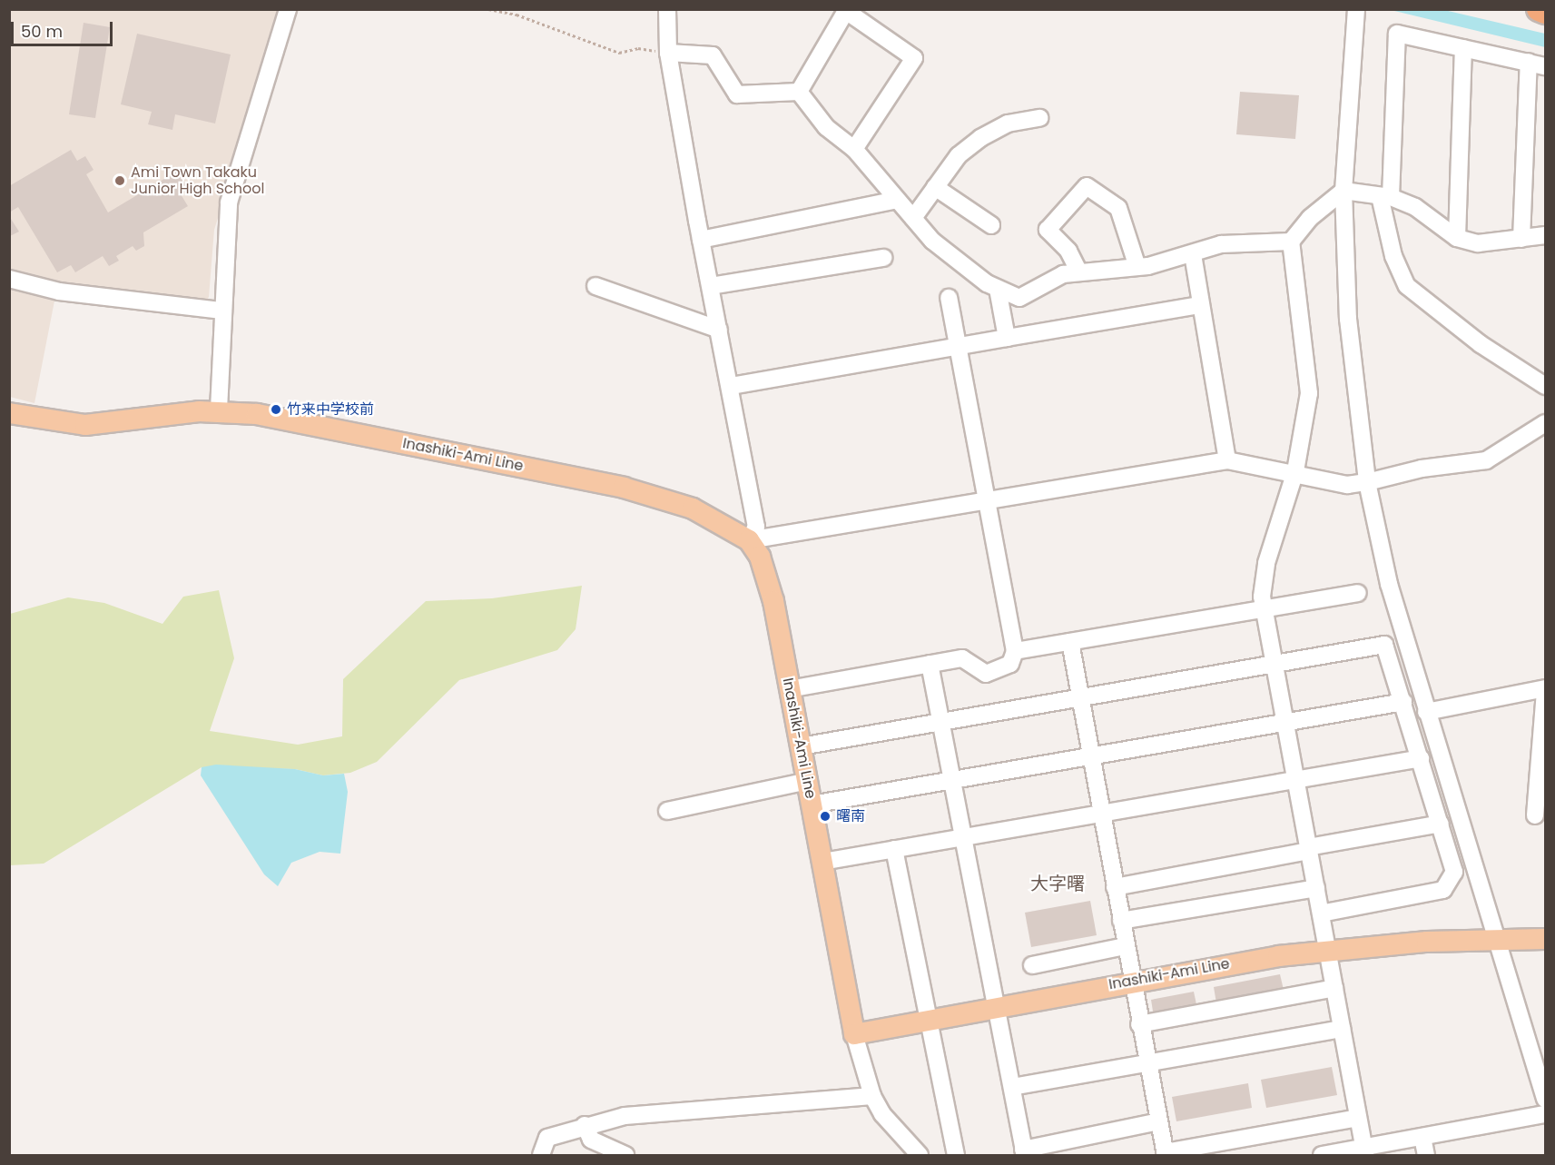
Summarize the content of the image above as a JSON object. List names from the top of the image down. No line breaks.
{"streets":{"main road":["Inashiki-Ami Line"]},"districts":["大字曙"],"places":["Ami Town Takaku Junior High School","竹来中学校前","曙南"],"scale_bar":"50 m"}
